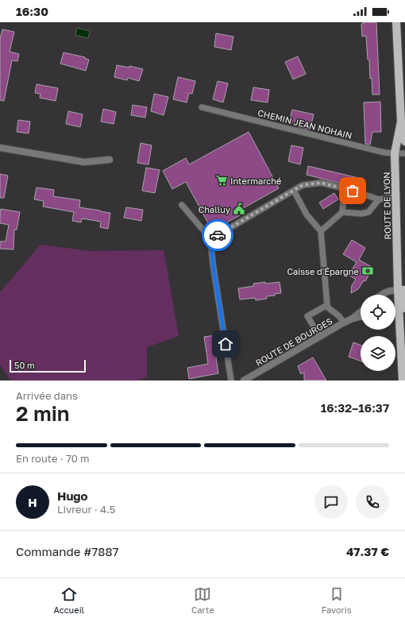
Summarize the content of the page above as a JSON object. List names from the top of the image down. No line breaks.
{"streets":{"main road":["ROUTE DE LYON"],"street":["ROUTE DE BOURGES"],"lane":["CHEMIN JEAN NOHAIN"]},"crossings":[["CHEMIN JEAN NOHAIN","ROUTE DE LYON"]],"places":{"supermarket":["Intermarché"],"public building":["Challuy"],"bank":["Caisse d'Épargne"]},"scale_bar":"50 m","page":{"status":"16:30","scale":"50 m","heading":["2 min","Arrivée dans","16:32–16:37"],"panel":["Hugo","Livreur · 4.5","Commande #7887","47.37 €"],"bar":"En route · 70 m","round":"H","tabs":["Accueil","Carte","Favoris"]}}
